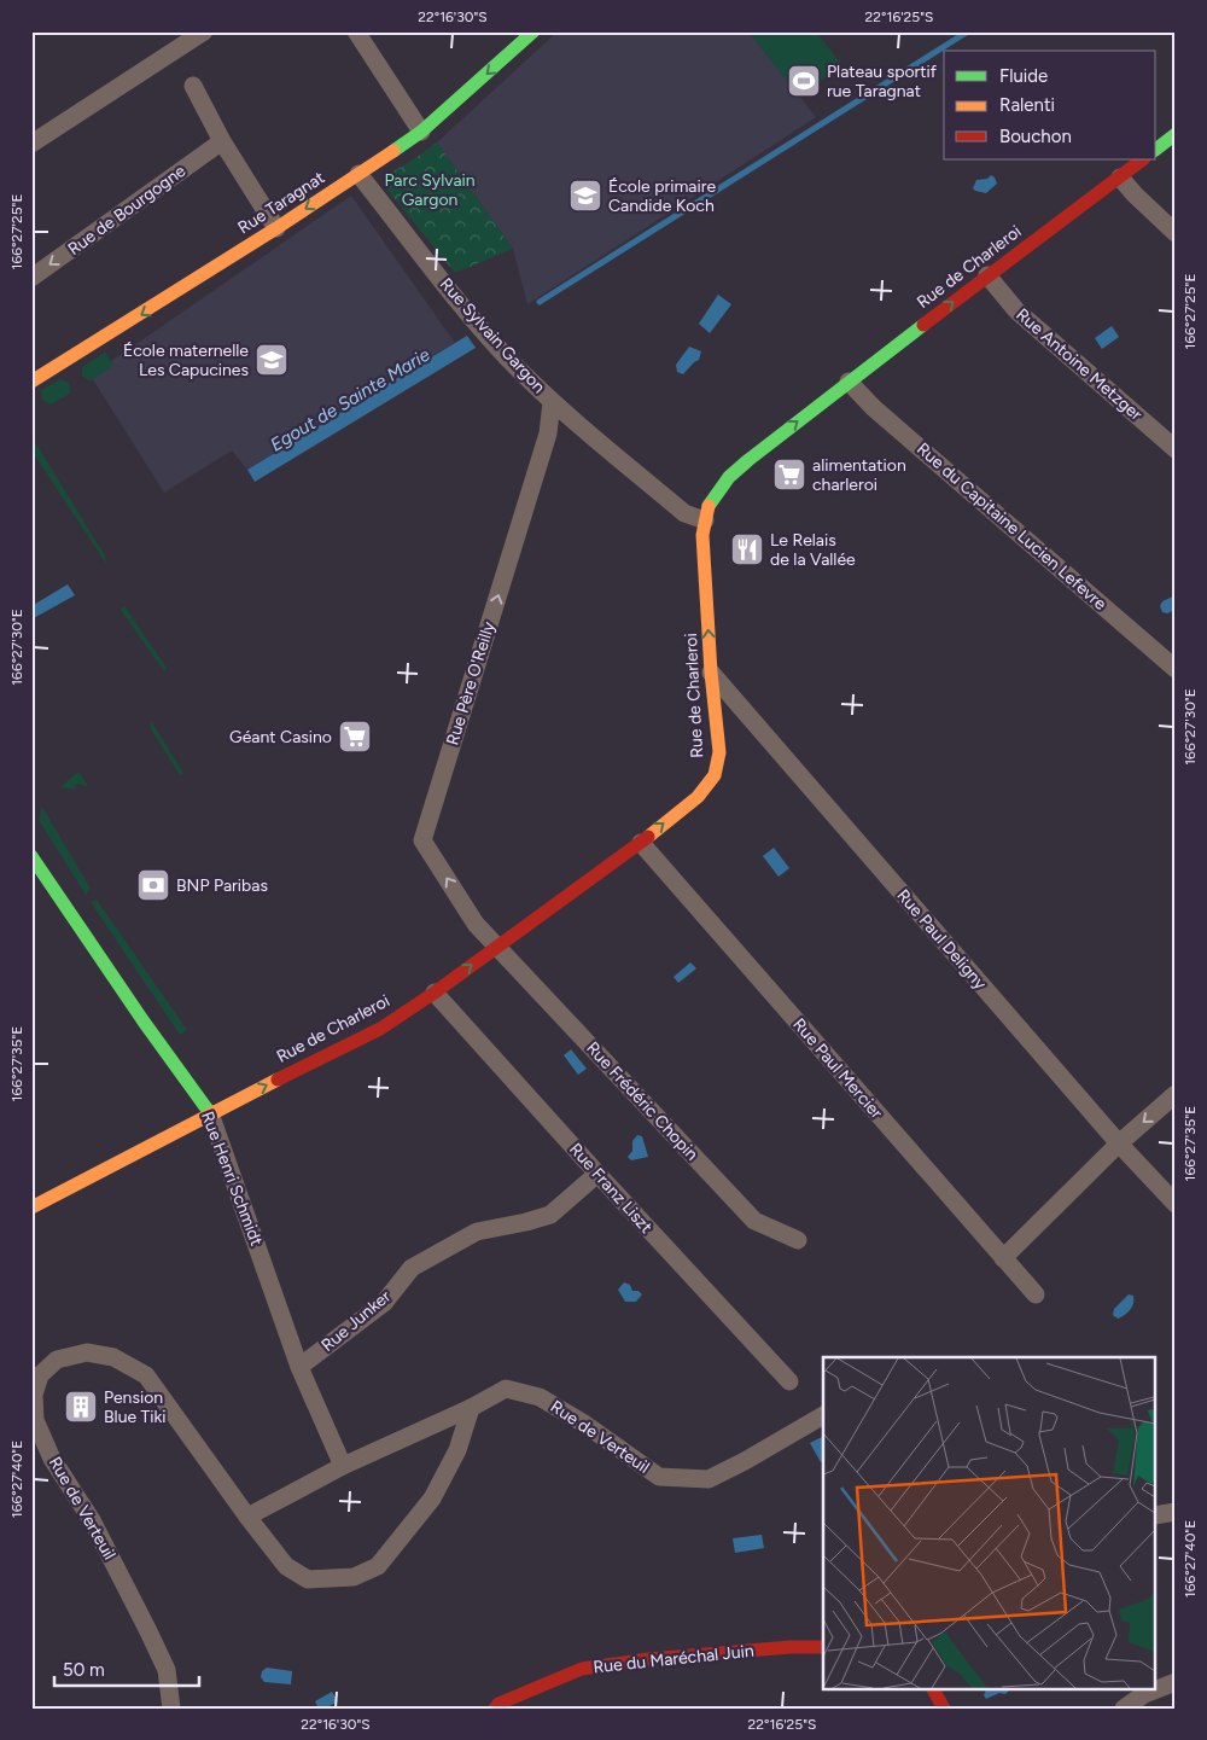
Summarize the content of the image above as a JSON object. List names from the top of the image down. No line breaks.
{"streets":{"street":["Rue Taragnat","Rue de Bourgogne","Rue de Charleroi","Rue Sylvain Gargon","Rue Antoine Metzger","Rue du Capitaine Lucien Lefevre","Rue Père O'Reilly","Rue Paul Deligny","Rue Paul Mercier","Rue Frédéric Chopin","Rue Henri Schmidt","Rue Franz Liszt","Rue Junker","Rue de Verteuil","Rue du Maréchal Juin"]},"crossings":[["Rue Taragnat","Rue Sylvain Gargon"],["Rue de Charleroi","Rue Sylvain Gargon"],["Rue de Charleroi","Rue Antoine Metzger"],["Rue de Charleroi","Rue du Capitaine Lucien Lefevre"],["Rue de Charleroi","Rue Père O'Reilly"],["Rue de Charleroi","Rue Paul Deligny"],["Rue de Charleroi","Rue Paul Mercier"],["Rue de Charleroi","Rue Frédéric Chopin"],["Rue de Charleroi","Rue Henri Schmidt"],["Rue de Charleroi","Rue Franz Liszt"],["Rue Sylvain Gargon","Rue Père O'Reilly"],["Rue Père O'Reilly","Rue Frédéric Chopin"],["Rue Henri Schmidt","Rue Junker"],["Rue Henri Schmidt","Rue de Verteuil"],["Rue Franz Liszt","Rue Junker"]],"one_way":["Rue Taragnat","Rue de Charleroi","Rue Père O'Reilly"],"water":["Egout de Sainte Marie"],"parks":["Parc Sylvain Gargon"],"places":{"sports":["Plateau sportif rue Taragnat"],"school or university":["École primaire Candide Koch","École maternelle Les Capucines"],"supermarket":["alimentation charleroi","Géant Casino"],"restaurant":["Le Relais de la Vallée"],"bank":["BNP Paribas"],"building":["Pension Blue Tiki"]},"legend":["Fluide","Ralenti","Bouchon"],"scale_bar":"50 m","coordinates":["22°16'30\"S","22°16'25\"S","166°27'25\"E","166°27'30\"E","166°27'35\"E","166°27'40\"E"]}
